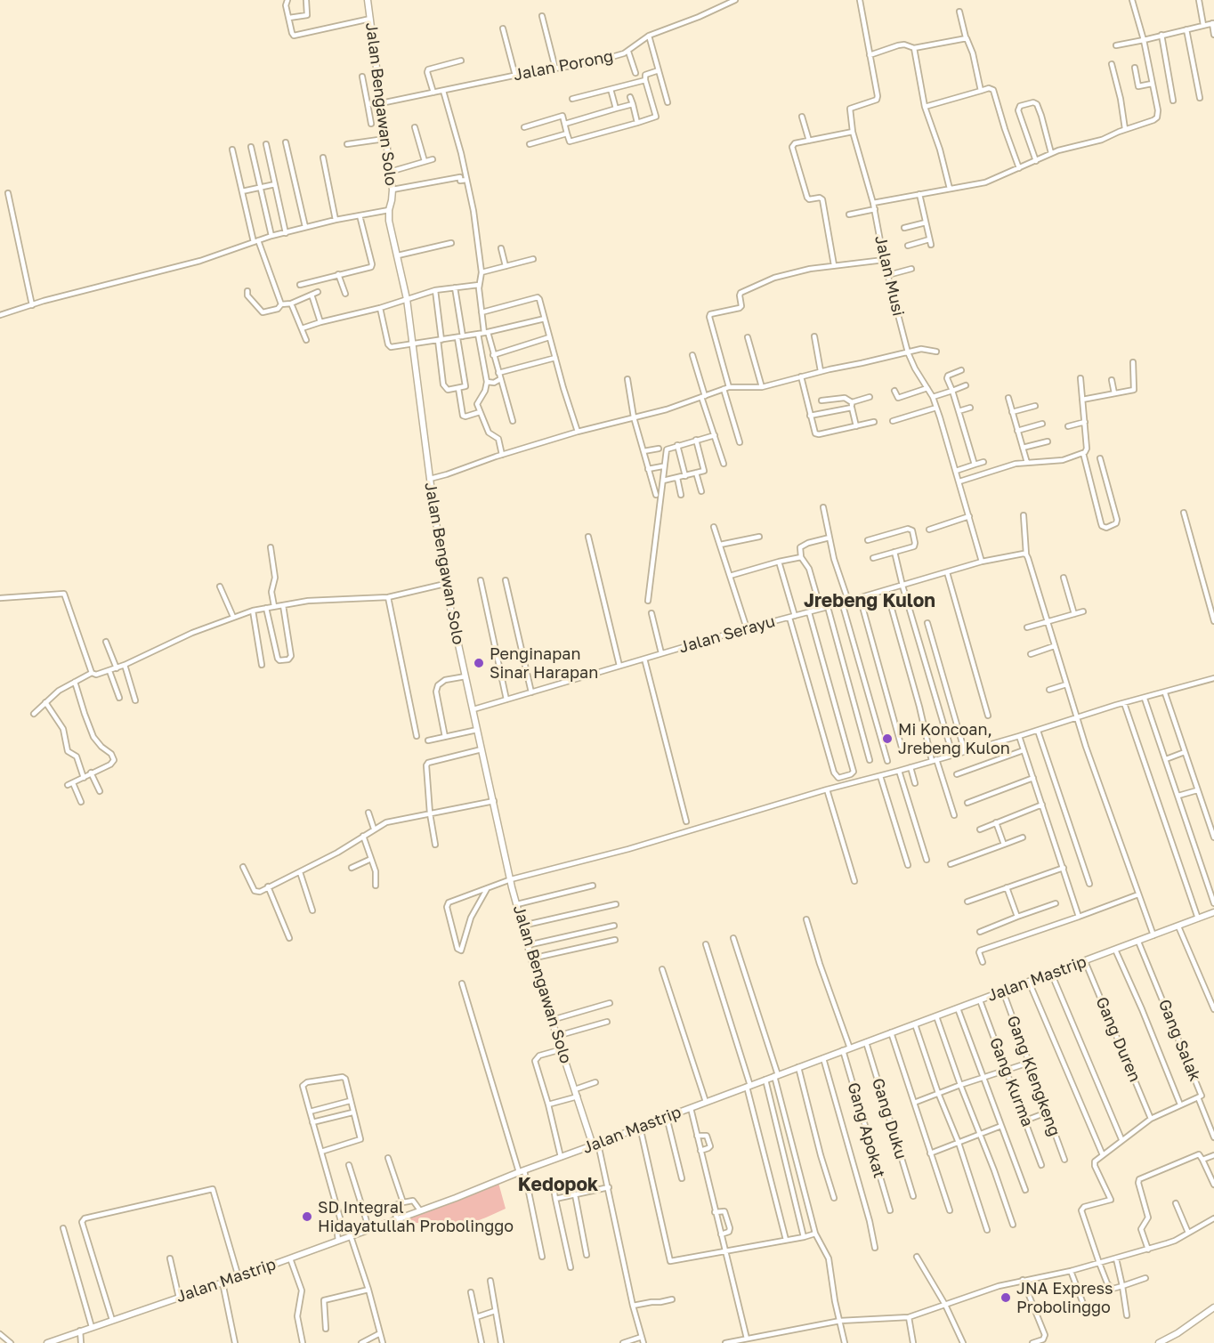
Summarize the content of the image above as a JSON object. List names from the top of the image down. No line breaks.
{"streets":{"main road":["Jalan Bengawan Solo","Jalan Mastrip"],"street":["Jalan Porong","Jalan Musi","Jalan Serayu","Gang Duren","Gang Salak","Gang Klengkeng","Gang Kurma","Gang Duku","Gang Apokat"]},"crossings":[["Jalan Porong","Jalan Bengawan Solo"],["Jalan Bengawan Solo","Jalan Serayu"],["Jalan Bengawan Solo","Jalan Mastrip"],["Jalan Musi","Jalan Serayu"],["Jalan Mastrip","Gang Duren"],["Jalan Mastrip","Gang Salak"],["Jalan Mastrip","Gang Klengkeng"],["Jalan Mastrip","Gang Kurma"],["Jalan Mastrip","Gang Duku"],["Jalan Mastrip","Gang Apokat"]],"districts":["Jrebeng Kulon","Kedopok"],"places":["Penginapan Sinar Harapan","Mi Koncoan, Jrebeng Kulon","SD Integral Hidayatullah Probolinggo","JNA Express Probolinggo"]}
